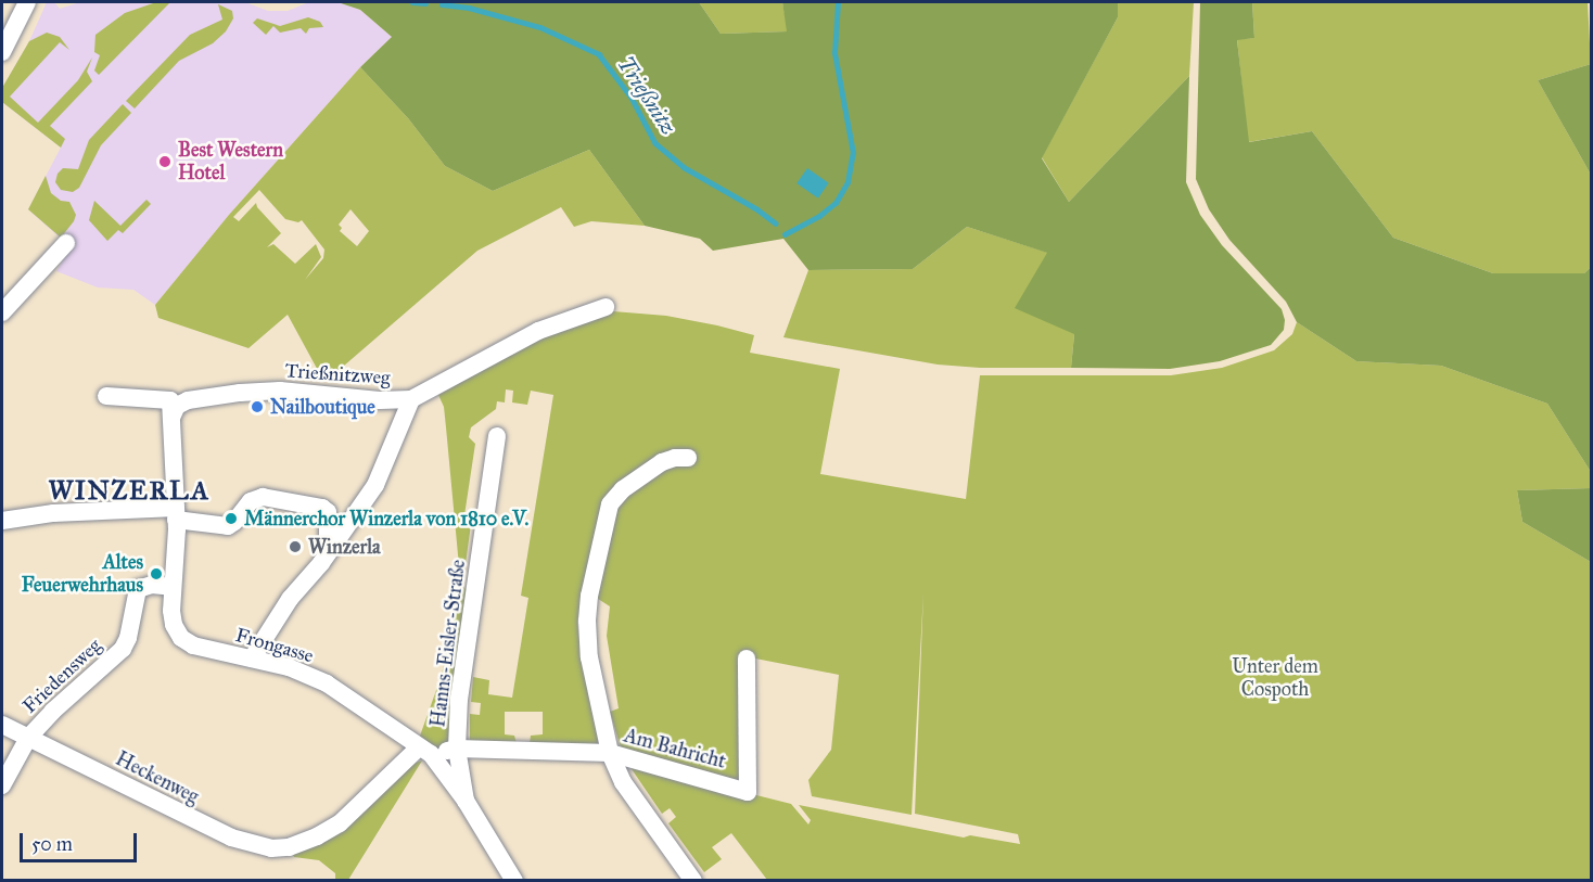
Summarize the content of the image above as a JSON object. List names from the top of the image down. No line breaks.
{"streets":{"street":["Trießnitzweg","Hanns-Eisler-Straße","Frongasse","Friedensweg","Am Bahricht","Heckenweg"]},"crossings":[["Hanns-Eisler-Straße","Frongasse"],["Hanns-Eisler-Straße","Am Bahricht"],["Frongasse","Friedensweg"],["Frongasse","Heckenweg"],["Friedensweg","Heckenweg"]],"districts":["WINZERLA"],"water":["Trießnitz"],"parks":["Unter dem Cospoth"],"places":["Best Western Hotel","Nailboutique","Männerchor Winzerla von 1810 e.V.","Winzerla","Altes Feuerwehrhaus"],"scale_bar":"50 m"}
